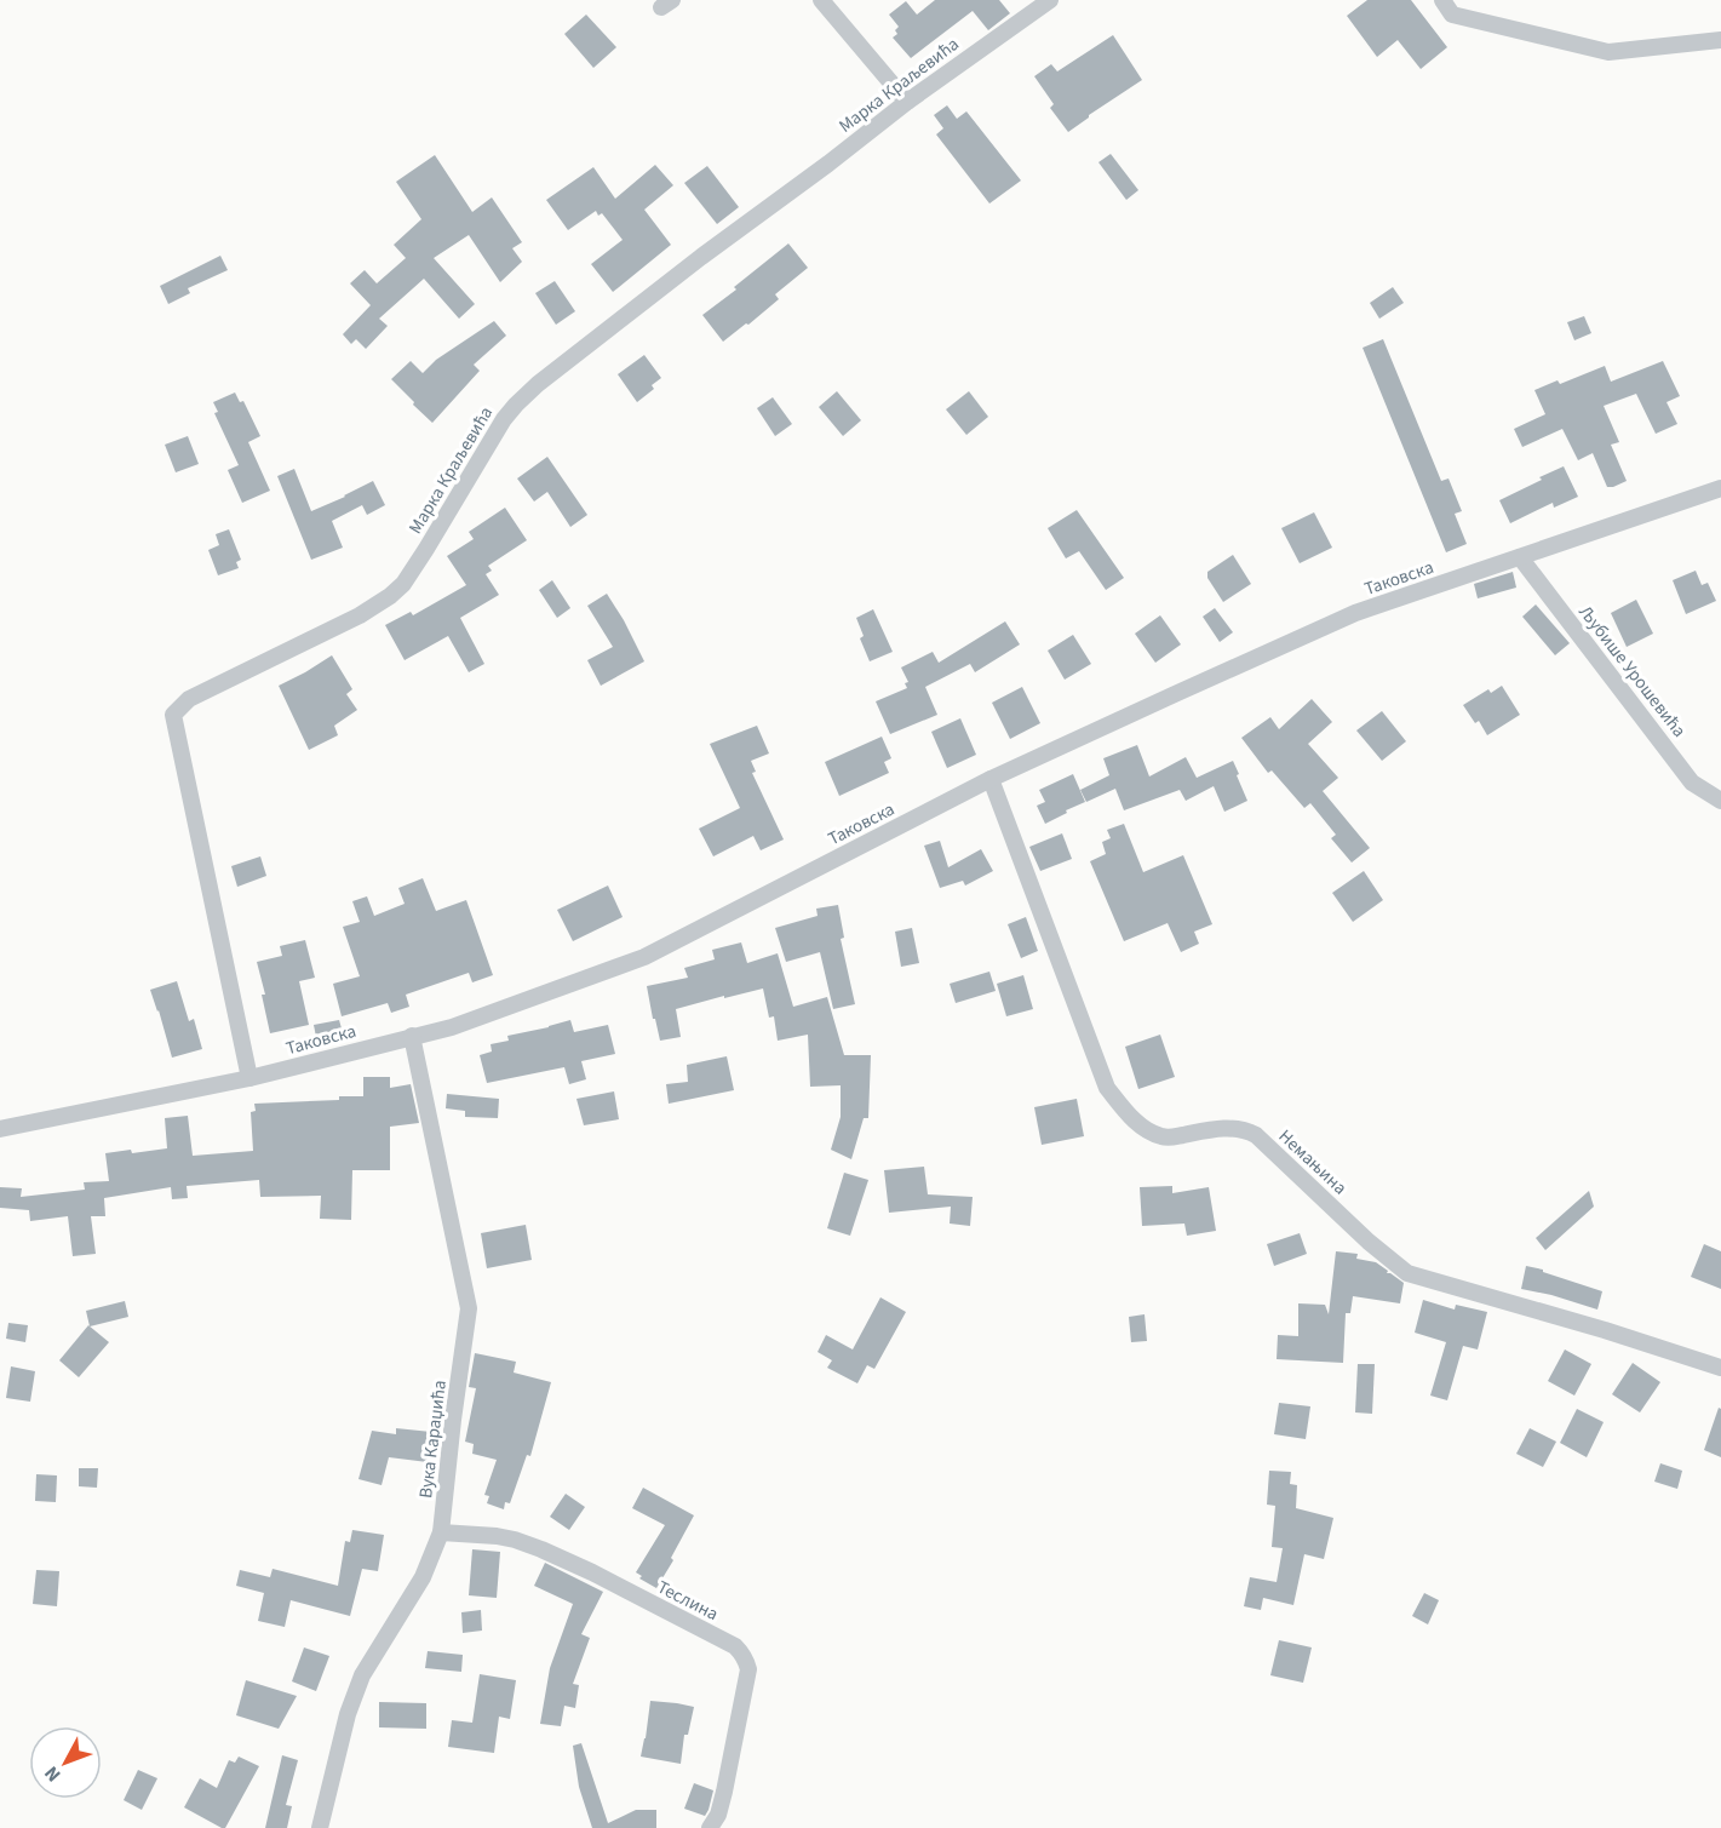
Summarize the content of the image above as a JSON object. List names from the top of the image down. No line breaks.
{"streets":{"street":["Марка Краљевића","Таковска","Љубише Урошевића","Немањина","Вука Караџића","Теслина"]},"crossings":[["Марка Краљевића","Таковска"],["Таковска","Љубише Урошевића"],["Таковска","Немањина"],["Таковска","Вука Караџића"],["Вука Караџића","Теслина"]],"north":"bottom left"}
